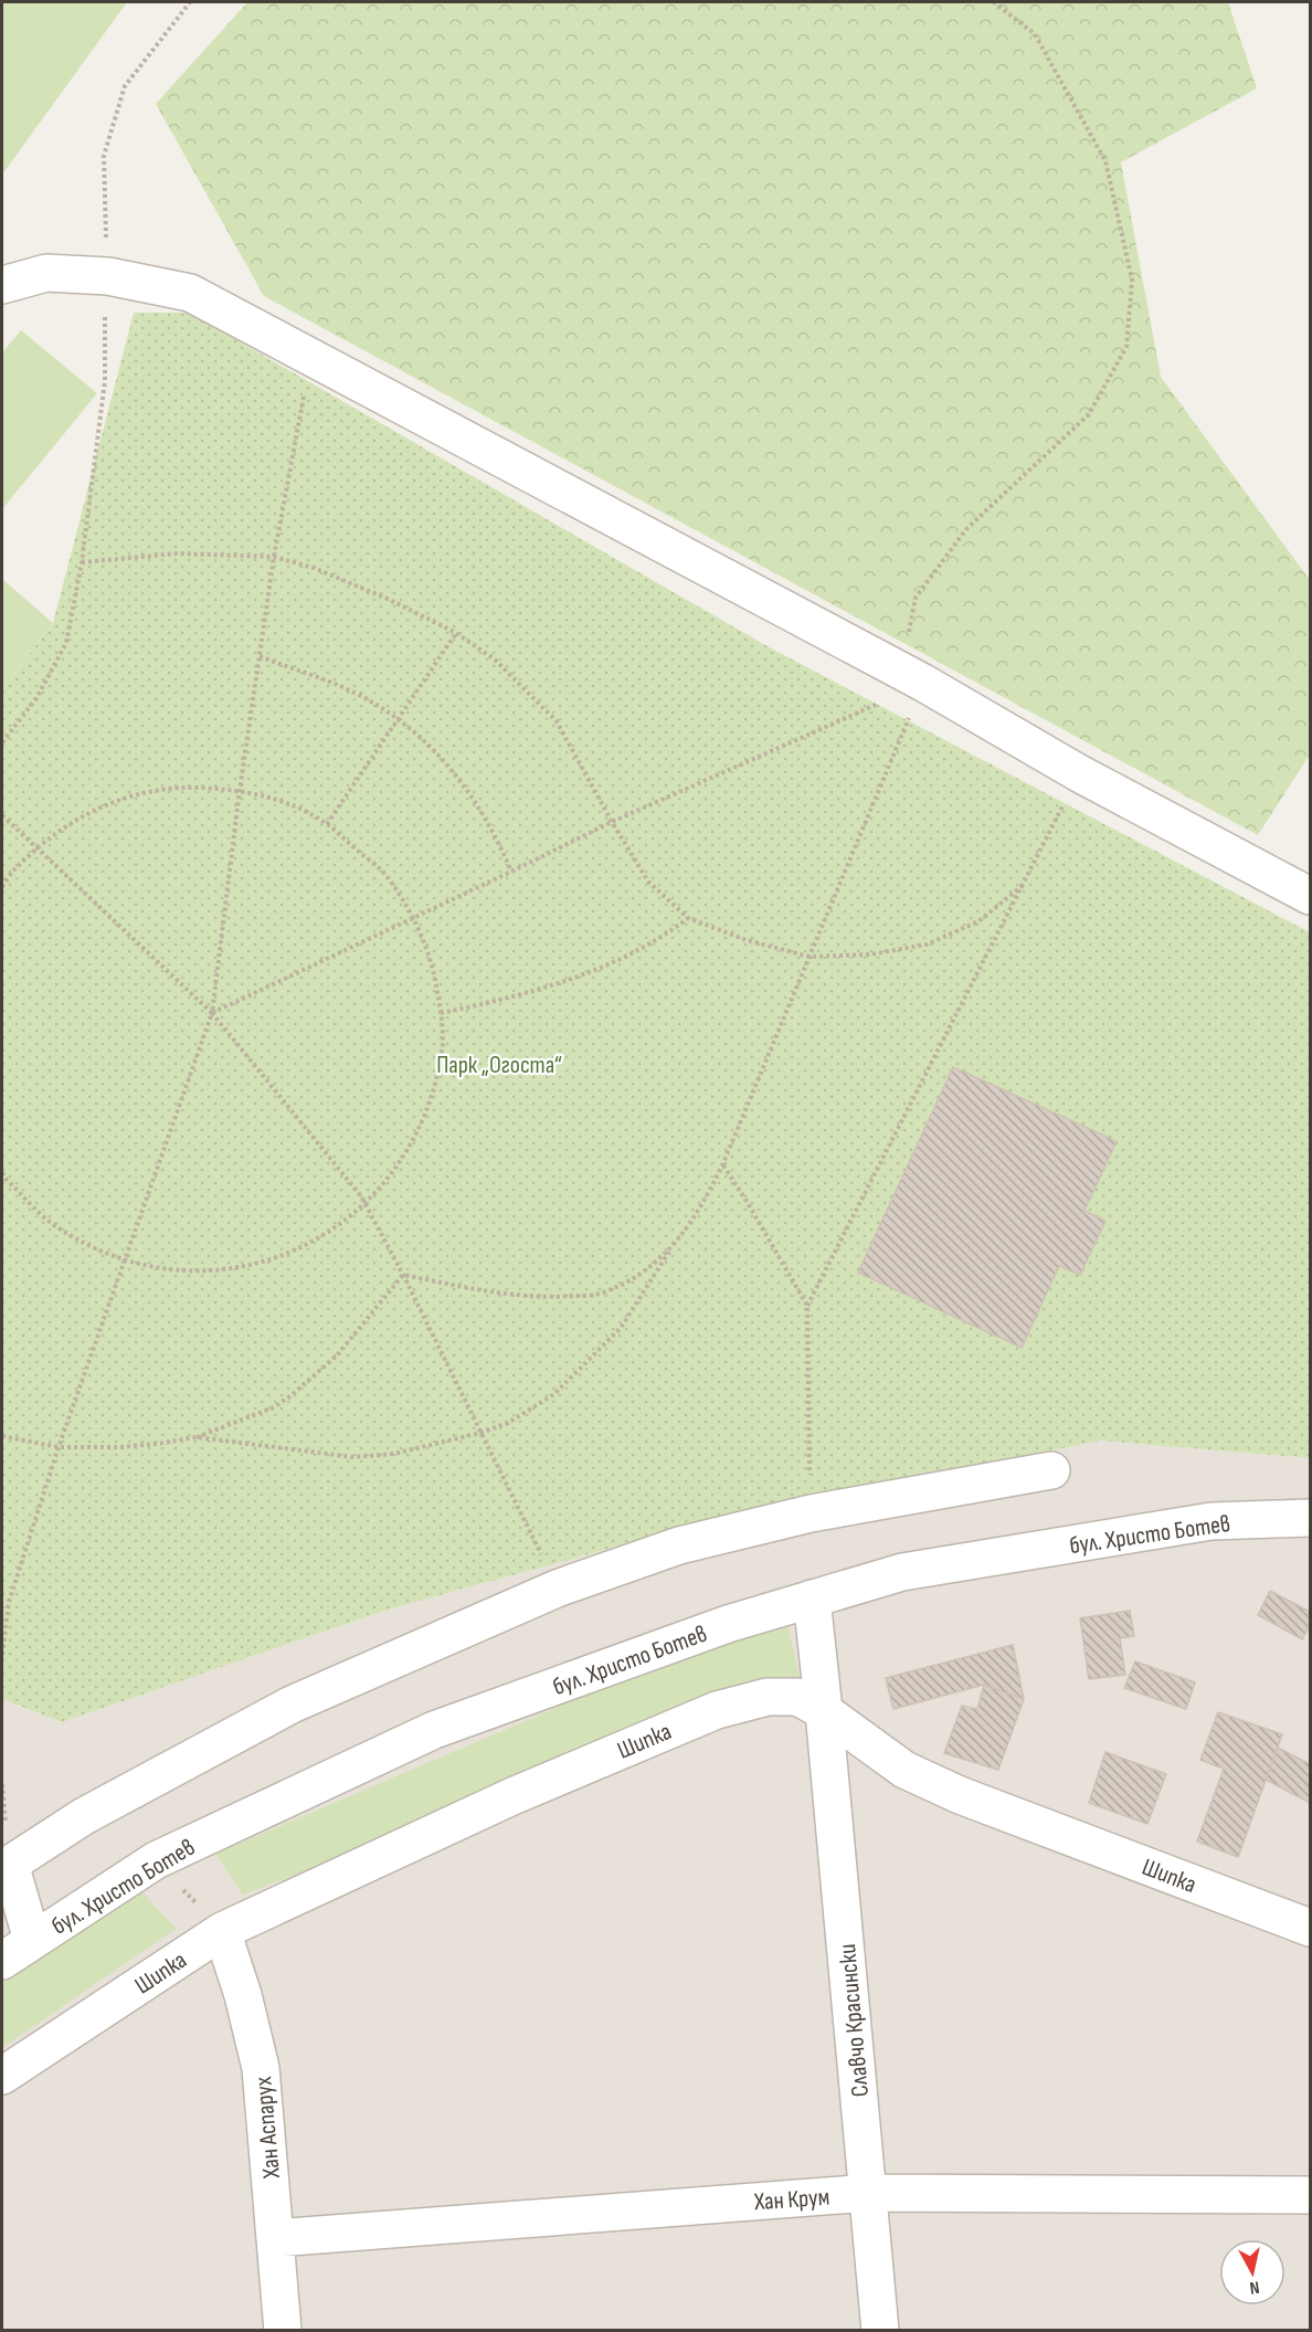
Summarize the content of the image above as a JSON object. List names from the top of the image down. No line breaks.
{"streets":{"street":["бул. Христо Ботев","Шипка","Славчо Красински","Хан Аспарух","Хан Крум"]},"crossings":[["бул. Христо Ботев","Славчо Красински"],["Шипка","Славчо Красински"],["Шипка","Хан Аспарух"],["Славчо Красински","Хан Крум"],["Хан Аспарух","Хан Крум"]],"parks":["Парк „Огоста“"],"north":"bottom"}
